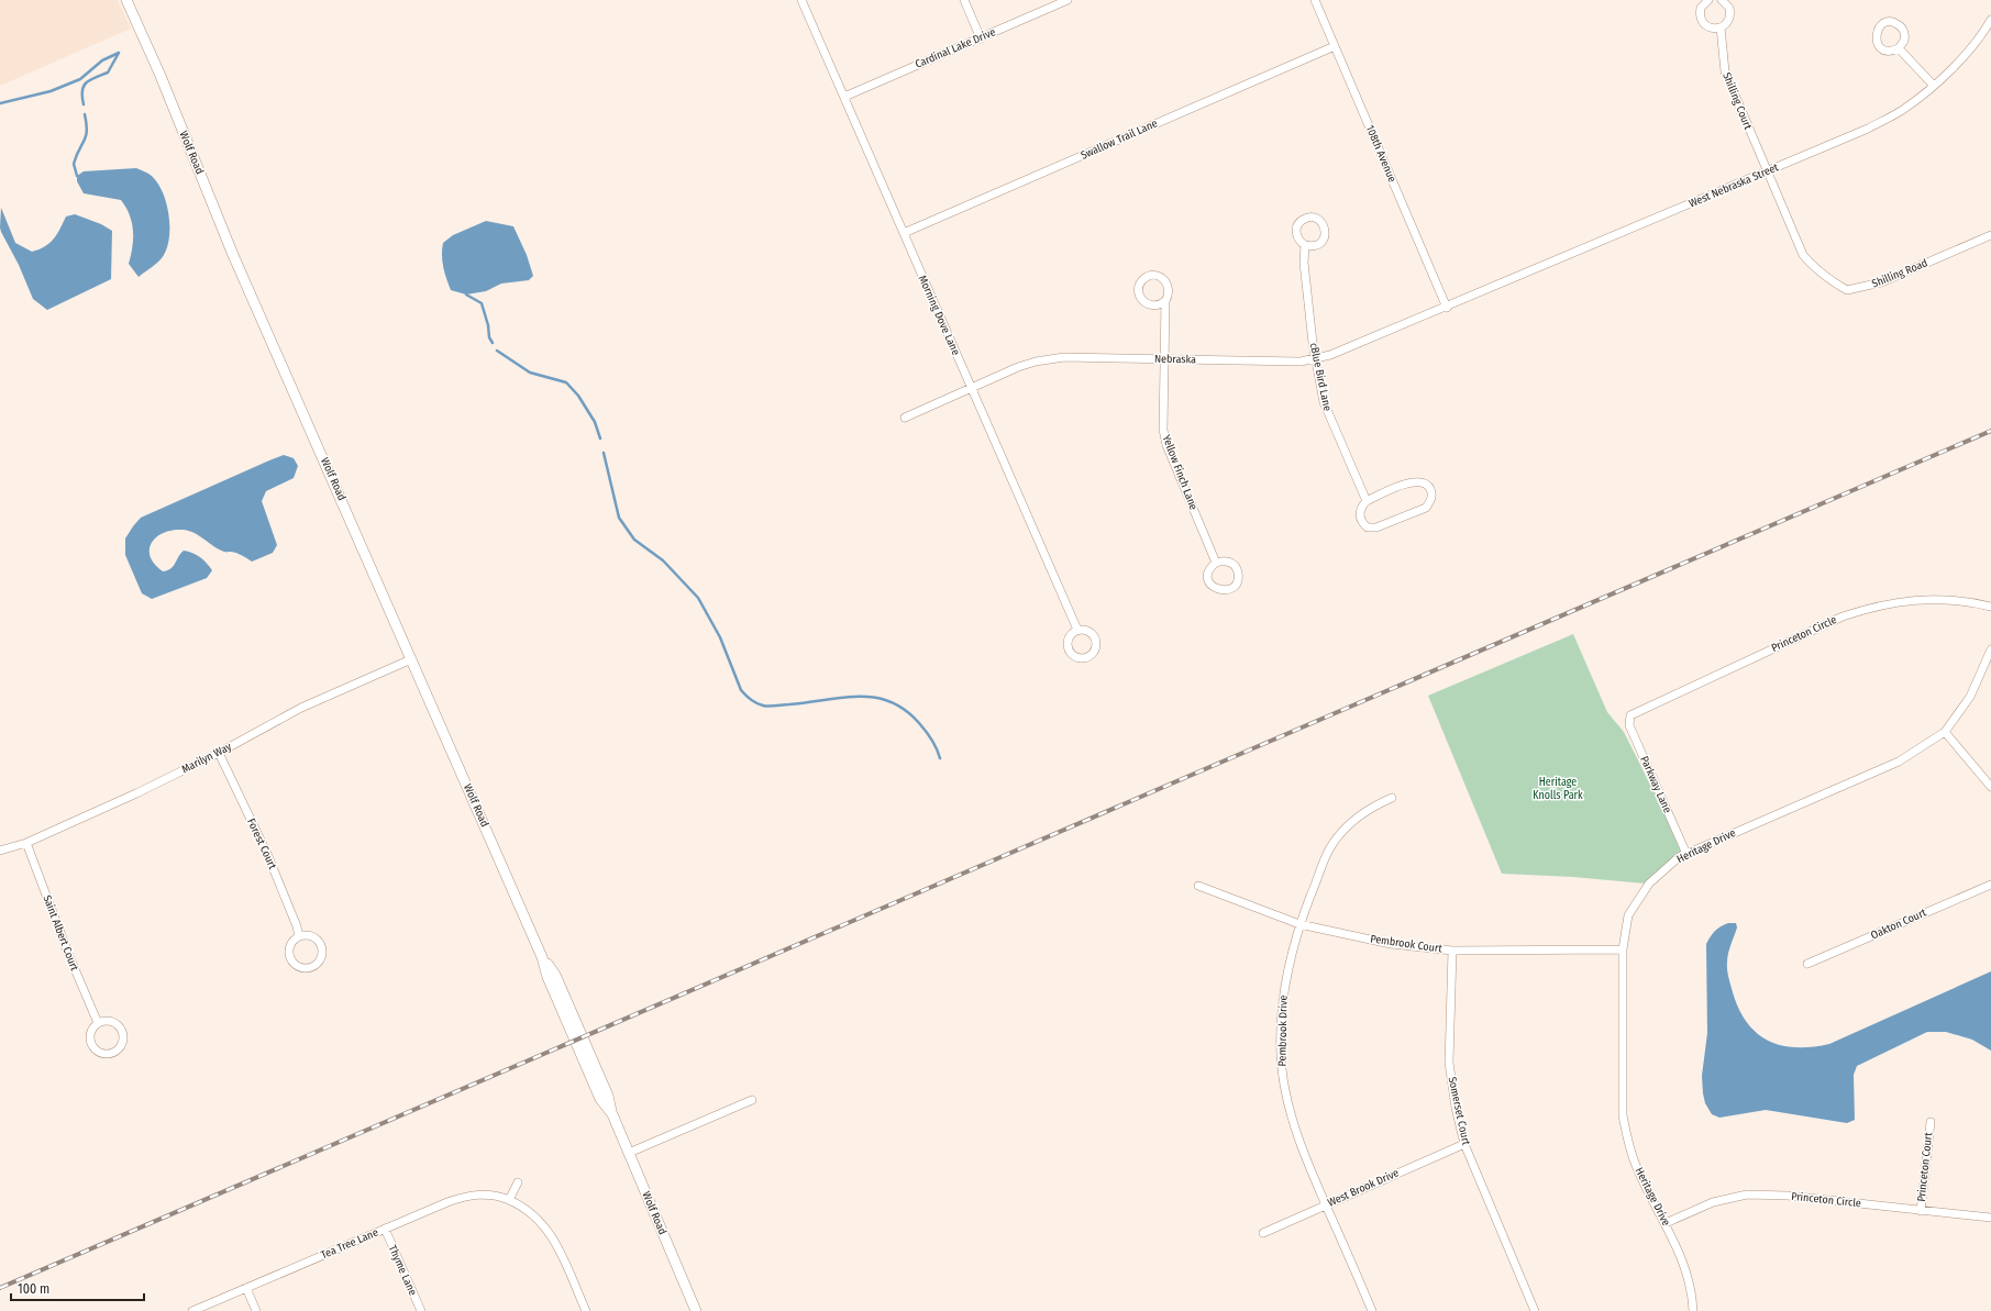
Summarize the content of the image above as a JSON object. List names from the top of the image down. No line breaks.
{"streets":{"main road":["Wolf Road"],"street":["Cardinal Lake Drive","Shilling Court","Swallow Trail Lane","108th Avenue","West Nebraska Street","Shilling Road","Morning Dove Lane","Nebraska","cBlue Bird Lane","Yellow Finch Lane","Princeton Circle","Marilyn Way","Parkway Lane","Forest Court","Heritage Drive","Oakton Court","Saint Albert Court","Pembrook Court","Pembrook Drive","Somerset Court","Princeton Court","West Brook Drive","Tea Tree Lane","Thyme Lane"]},"crossings":[["Cardinal Lake Drive","Morning Dove Lane"],["Shilling Court","West Nebraska Street"],["Shilling Court","Shilling Road"],["Swallow Trail Lane","108th Avenue"],["Swallow Trail Lane","Morning Dove Lane"],["Wolf Road","Marilyn Way"],["108th Avenue","West Nebraska Street"],["108th Avenue","Nebraska"],["West Nebraska Street","Shilling Road"],["West Nebraska Street","Nebraska"],["Morning Dove Lane","Nebraska"],["Nebraska","cBlue Bird Lane"],["Nebraska","Yellow Finch Lane"],["Princeton Circle","Parkway Lane"],["Princeton Circle","Heritage Drive"],["Princeton Circle","Princeton Court"],["Marilyn Way","Forest Court"],["Marilyn Way","Saint Albert Court"],["Parkway Lane","Heritage Drive"],["Heritage Drive","Pembrook Court"],["Pembrook Court","Pembrook Drive"],["Pembrook Court","Somerset Court"],["Pembrook Drive","West Brook Drive"],["Somerset Court","West Brook Drive"],["Tea Tree Lane","Thyme Lane"]],"parks":["Heritage Knolls Park"],"scale_bar":"100 m"}
